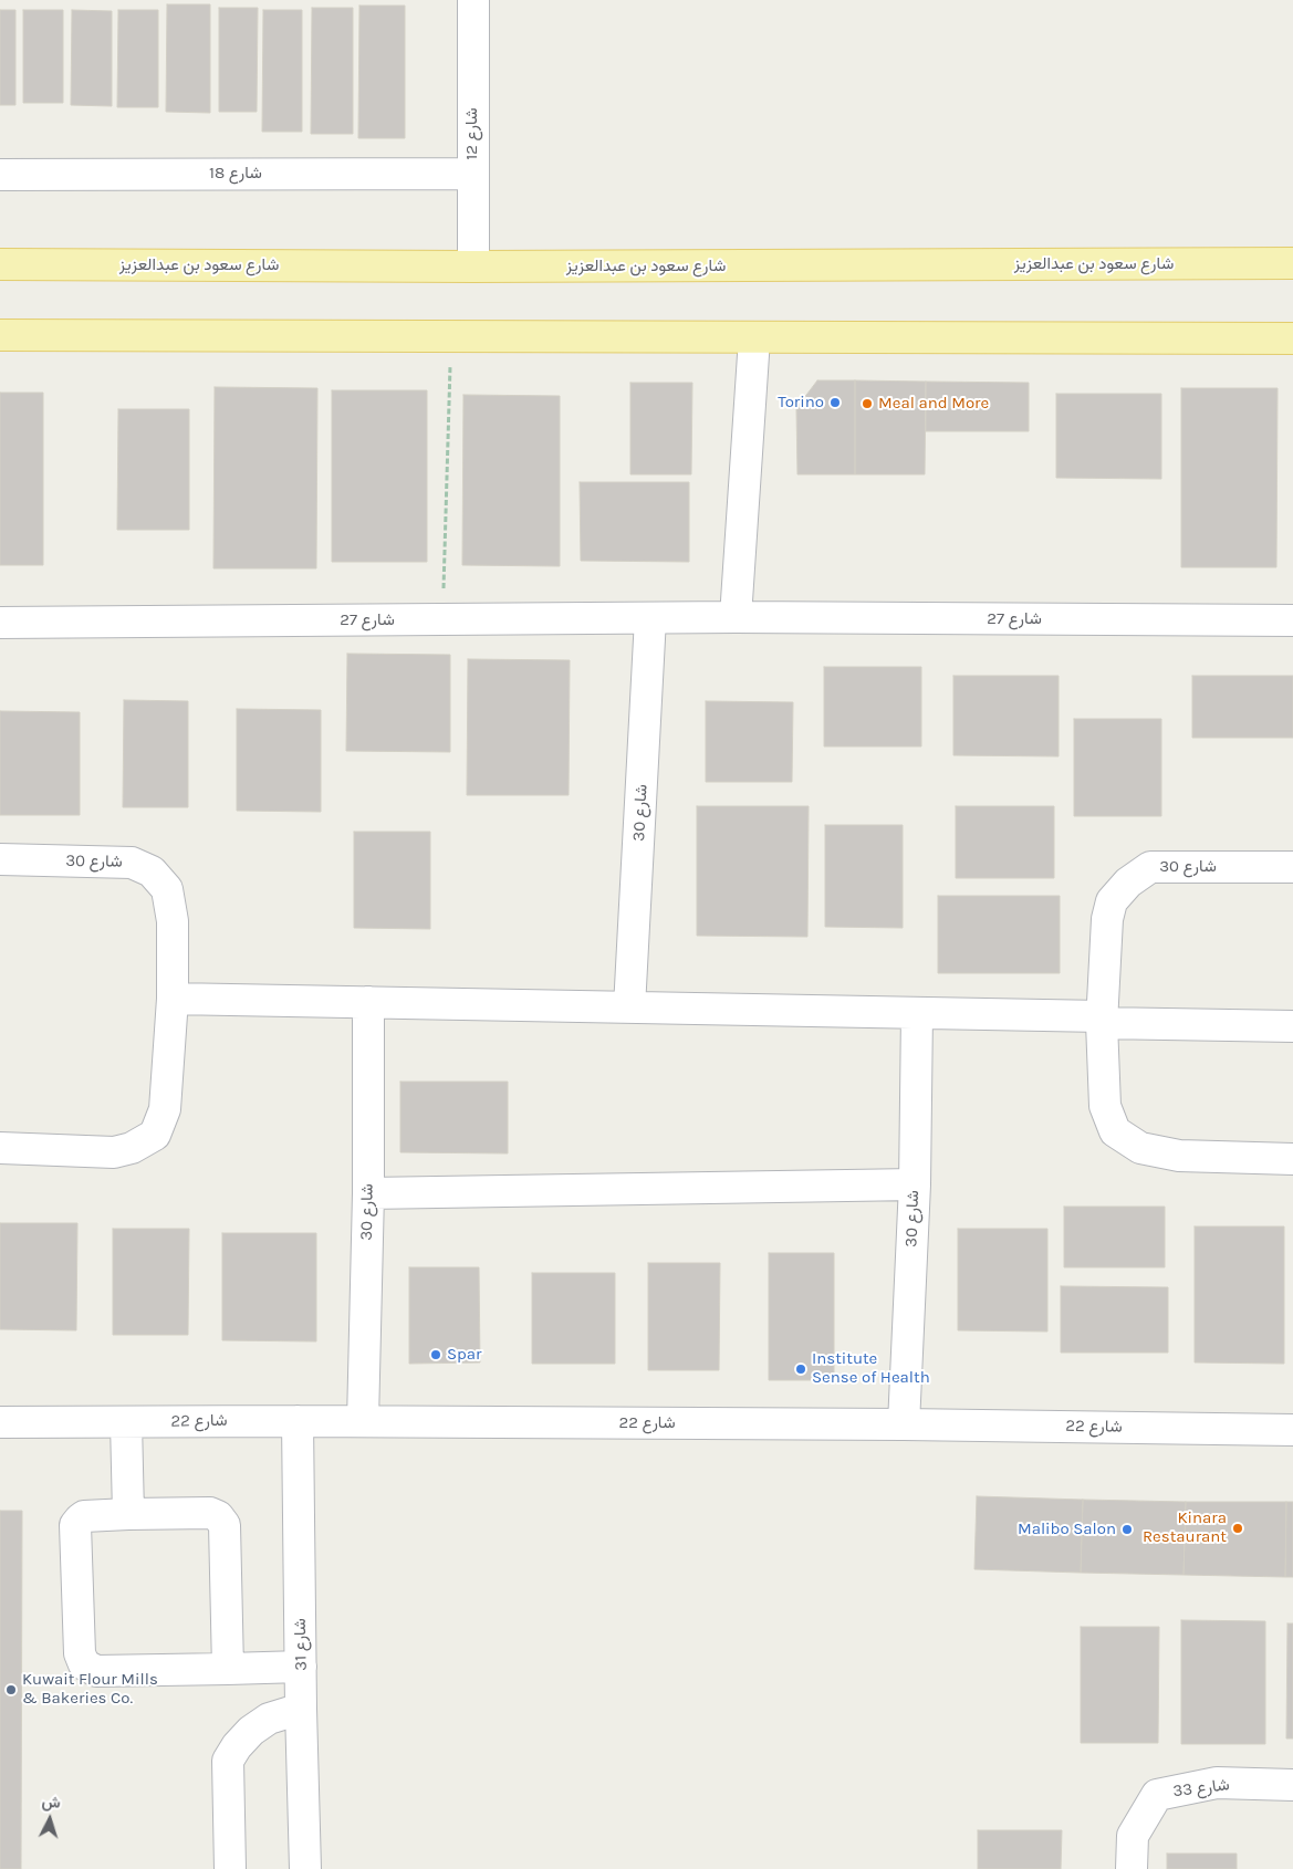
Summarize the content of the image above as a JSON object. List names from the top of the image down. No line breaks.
{"streets":{"main road":["شارع سعود بن عبدالعزيز"],"street":["شارع 12","شارع 18","شارع 27","شارع 30","شارع 22","شارع 31","شارع 33"]},"crossings":[["شارع 12","شارع 18"],["شارع 12","شارع سعود بن عبدالعزيز"],["شارع 27","شارع 30"],["شارع 30","شارع 22"],["شارع 22","شارع 31"]],"places":["Torino","Meal and More","Spar","Institute Sense of Health","Kinara Restaurant","Malibo Salon","Kuwait Flour Mills & Bakeries Co."],"north":"top"}
